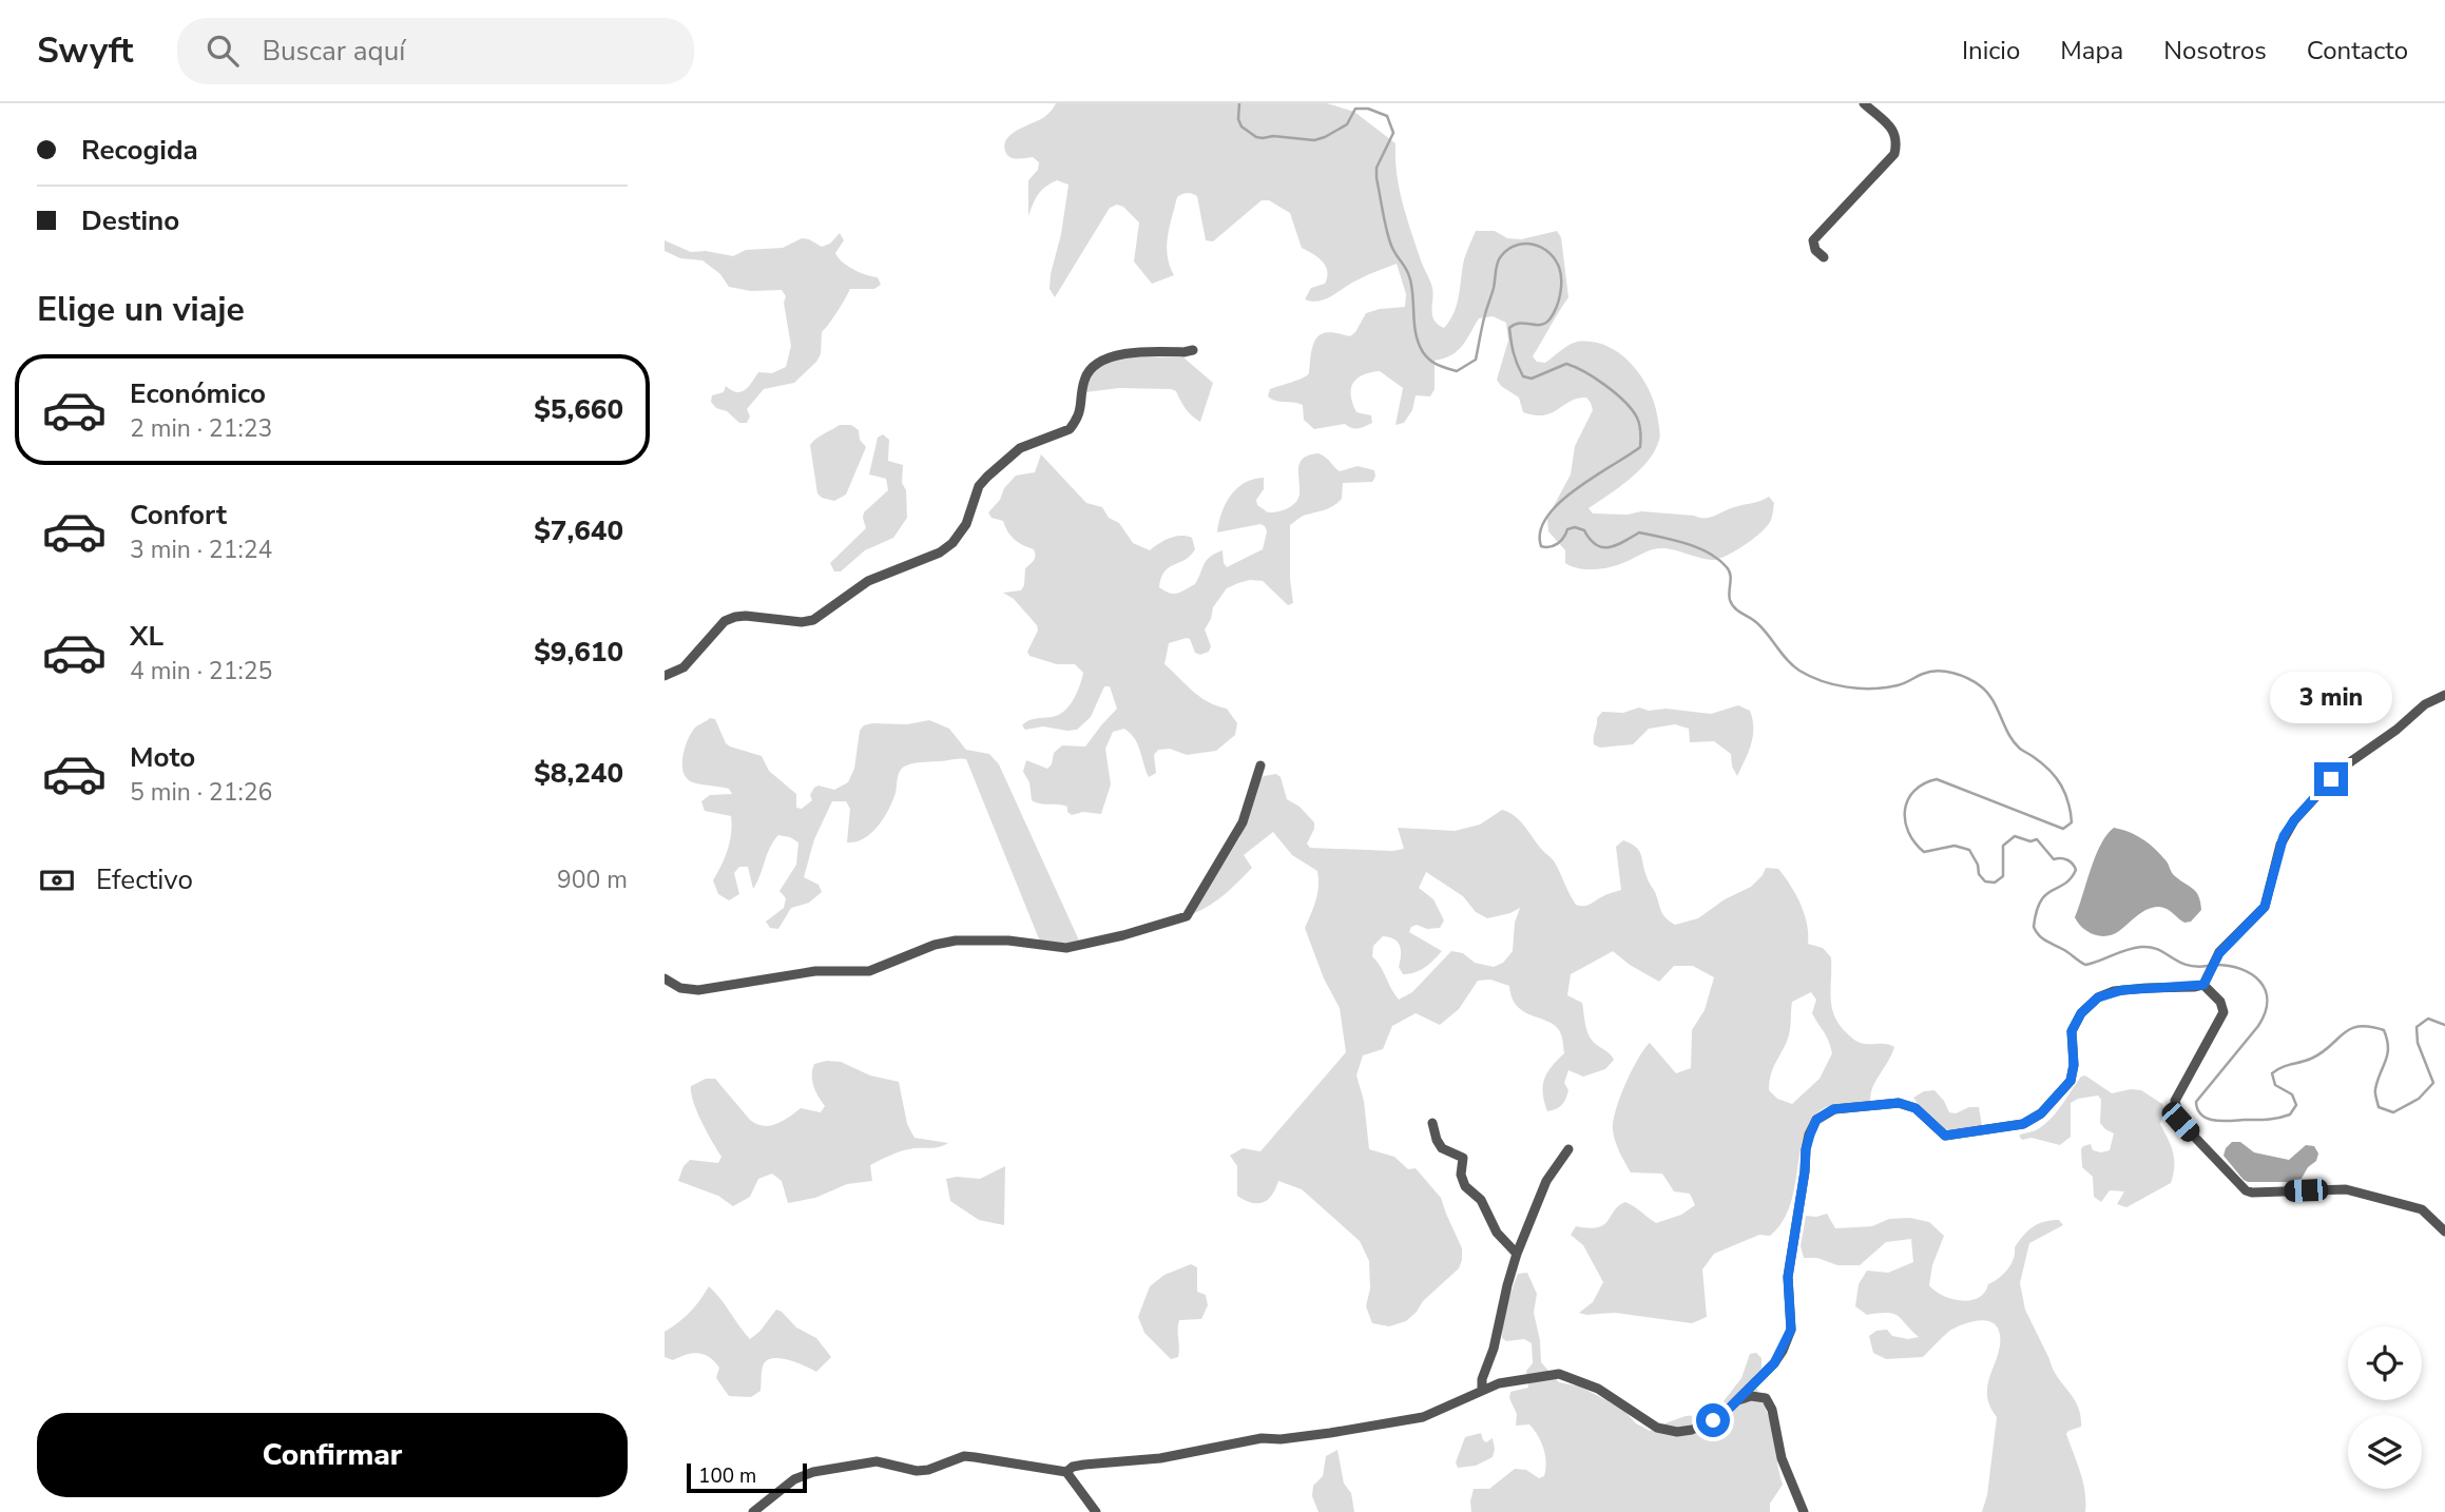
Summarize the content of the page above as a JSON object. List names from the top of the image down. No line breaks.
{"scale_bar":"100 m","page":{"header":"Swyft","search":"Buscar aquí","nav":["Inicio","Mapa","Nosotros","Contacto"],"banner":["Recogida","Destino"],"heading":"Elige un viaje","list":[{"name":"Económico","note":"2 min · 21:23","value":"$5,660"},{"name":"Confort","note":"3 min · 21:24","value":"$7,640"},{"name":"XL","note":"4 min · 21:25","value":"$9,610"},{"name":"Moto","note":"5 min · 21:26","value":"$8,240"}],"bubble":"3 min","pay":["Efectivo","900 m"],"buttons":"Confirmar","scale":"100 m"}}
